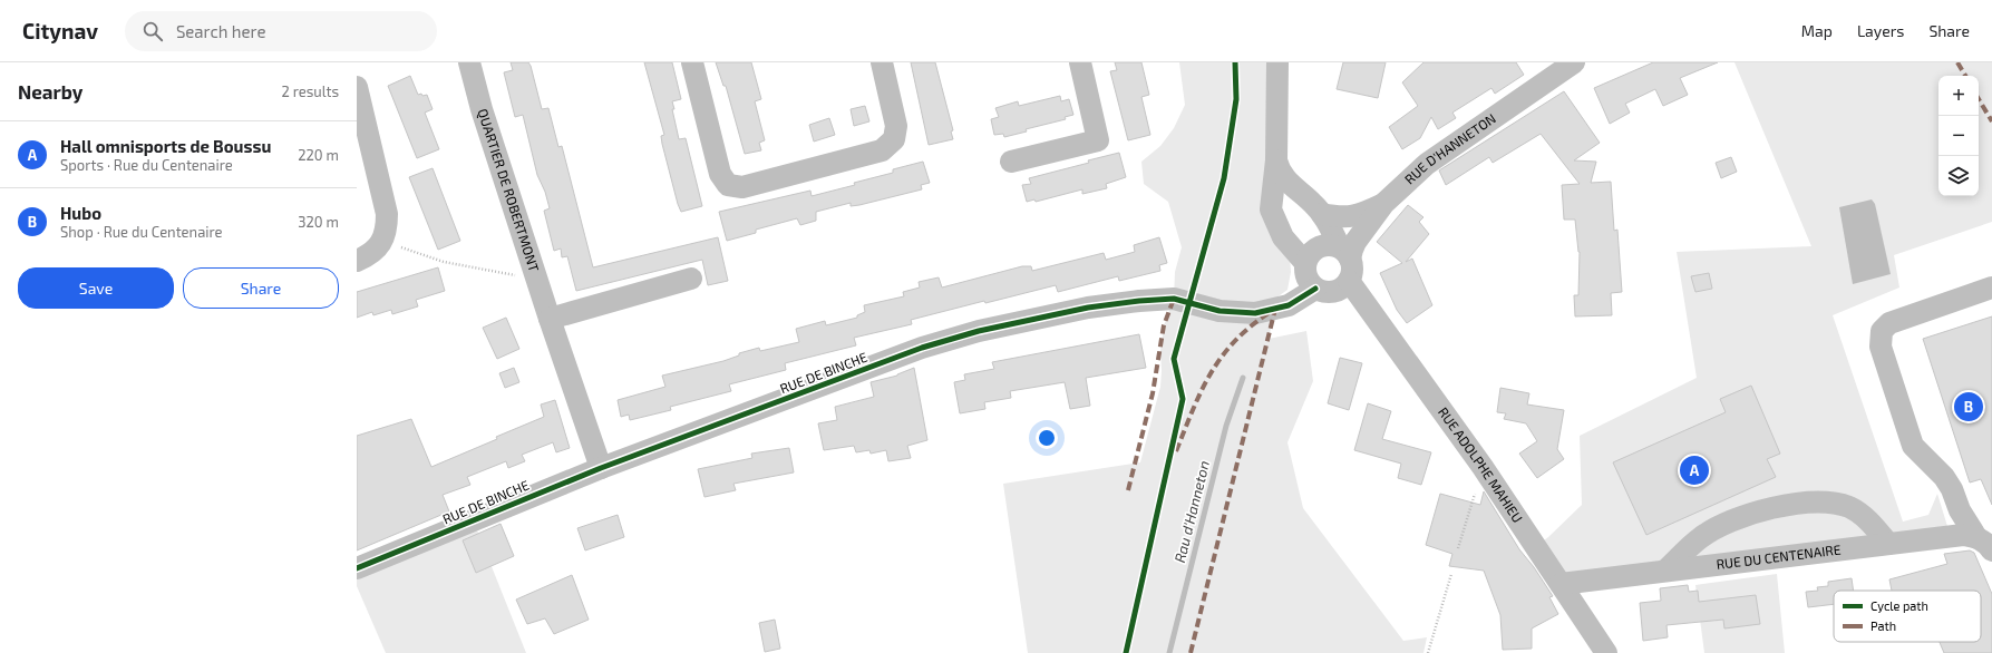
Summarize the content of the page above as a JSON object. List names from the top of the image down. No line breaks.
{"streets":{"street":["RUE D'HANNETON","QUARTIER DE ROBERTMONT","RUE DE BINCHE","RUE ADOLPHE MAHIEU","RUE DU CENTENAIRE"]},"crossings":[["RUE D'HANNETON","RUE DE BINCHE"],["RUE D'HANNETON","RUE ADOLPHE MAHIEU"],["QUARTIER DE ROBERTMONT","RUE DE BINCHE"],["RUE DE BINCHE","RUE ADOLPHE MAHIEU"],["RUE ADOLPHE MAHIEU","RUE DU CENTENAIRE"]],"water":["Rau d'Hanneton"],"legend":["Cycle path","Path"],"page":{"header":"Citynav","search":"Search here","nav":["Map","Layers","Share"],"heading":["Nearby","2 results"],"map_buttons":["+","−"],"list":[{"mark":"A","name":"Hall omnisports de Boussu","note":"Sports · Rue du Centenaire","value":"220 m"},{"mark":"B","name":"Hubo","note":"Shop · Rue du Centenaire","value":"320 m"}],"buttons":["Save","Share"],"pins":["B","A"]}}
